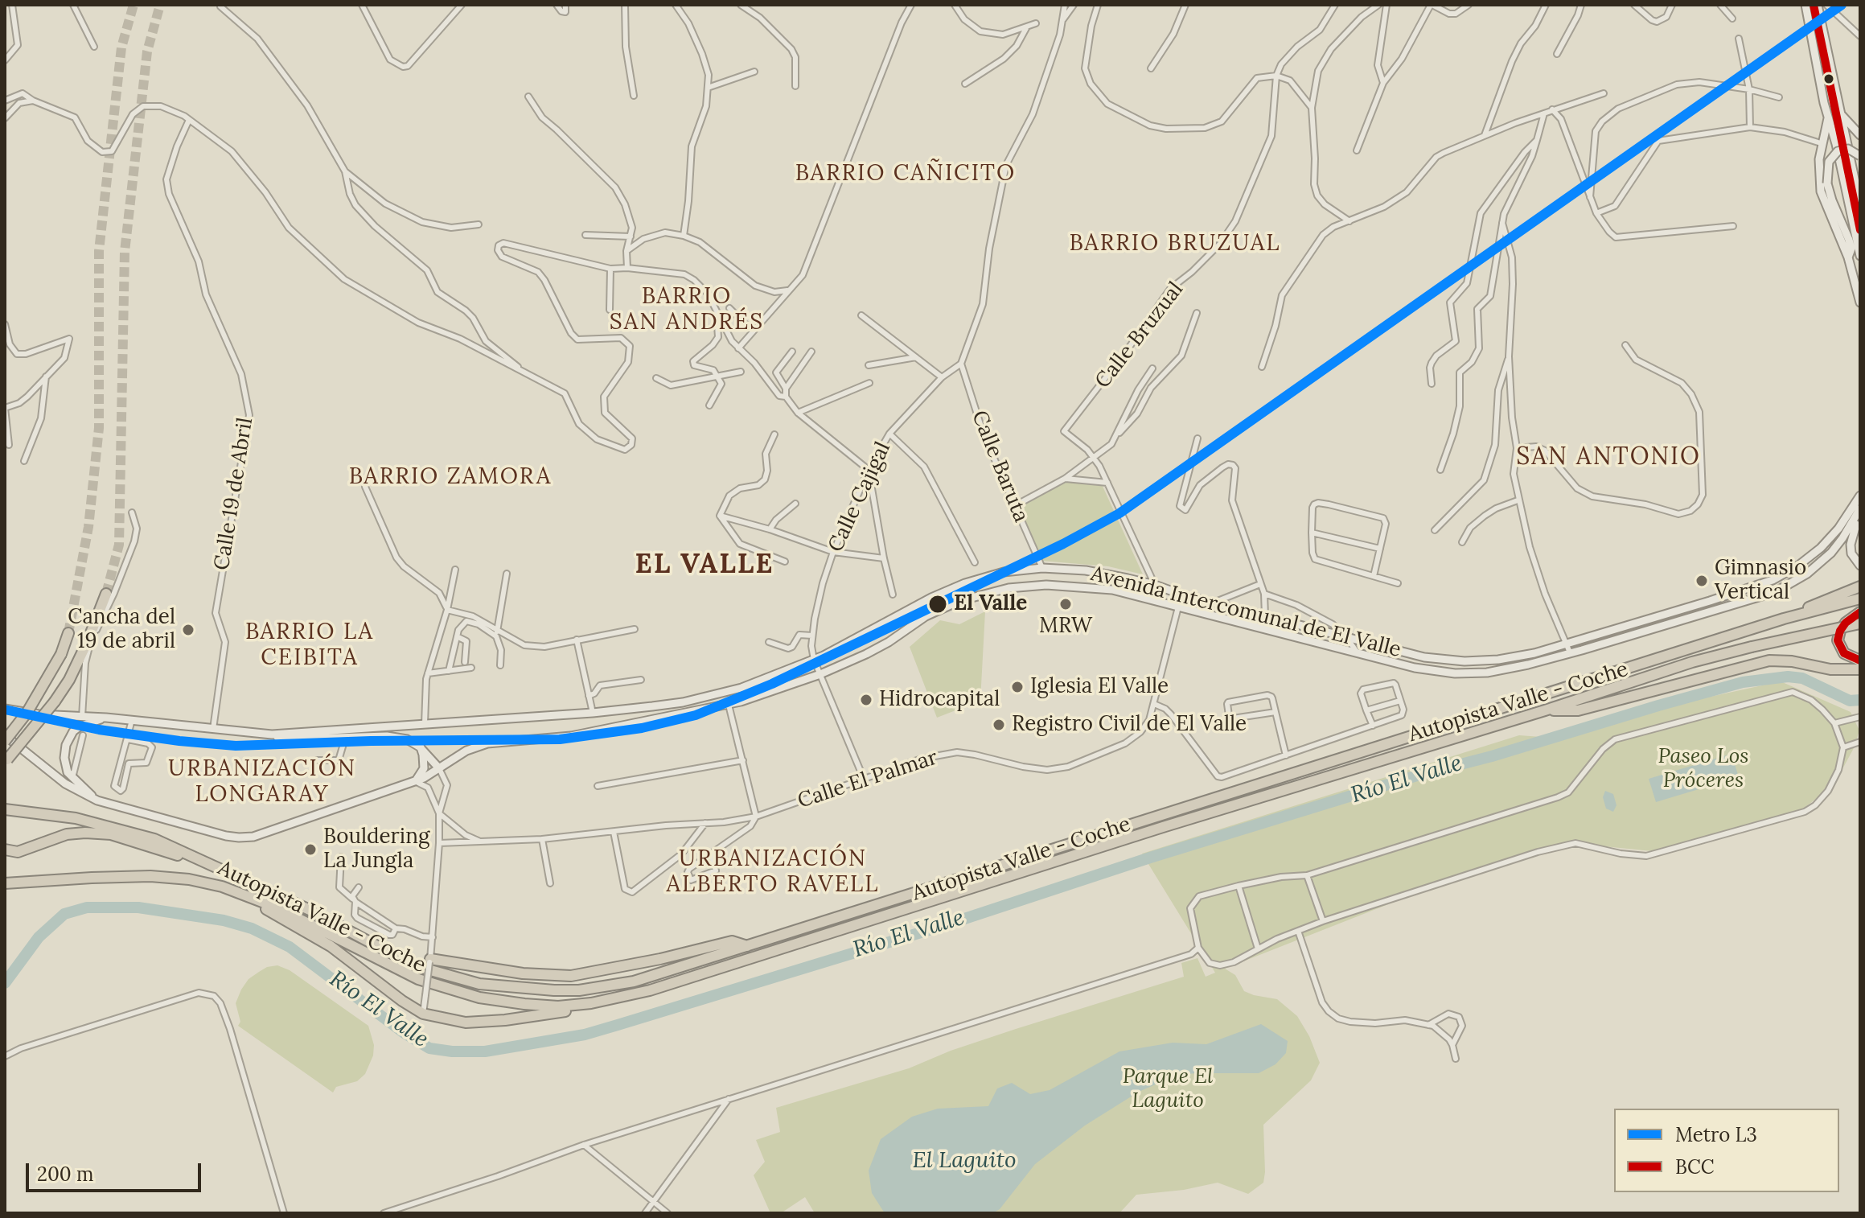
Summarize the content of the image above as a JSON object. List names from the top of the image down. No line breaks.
{"streets":{"highway":["Autopista Valle - Coche"],"main road":["Avenida Intercomunal de El Valle"],"street":["Calle Bruzual","Calle Baruta","Calle 19 de Abril","Calle Cajigal","Calle El Palmar"]},"crossings":[["Calle Bruzual","Avenida Intercomunal de El Valle"],["Calle Baruta","Calle Cajigal"],["Calle Baruta","Avenida Intercomunal de El Valle"],["Calle 19 de Abril","Avenida Intercomunal de El Valle"],["Calle Cajigal","Avenida Intercomunal de El Valle"],["Calle Cajigal","Calle El Palmar"],["Avenida Intercomunal de El Valle","Calle El Palmar"]],"districts":["BARRIO CAÑICITO","BARRIO BRUZUAL","BARRIO SAN ANDRÉS","SAN ANTONIO","BARRIO ZAMORA","EL VALLE","BARRIO LA CEIBITA","URBANIZACIÓN LONGARAY","URBANIZACIÓN ALBERTO RAVELL"],"water":["Río El Valle","El Laguito"],"parks":["Paseo Los Próceres","Parque El Laguito"],"places":["Gimnasio Vertical","El Valle","MRW","Cancha del 19 de abril","Iglesia El Valle","Hidrocapital","Registro Civil de El Valle","Bouldering La Jungla"],"lines":["metro line L3","transit line BCC"],"legend":["Metro L3","BCC"],"scale_bar":"200 m"}
